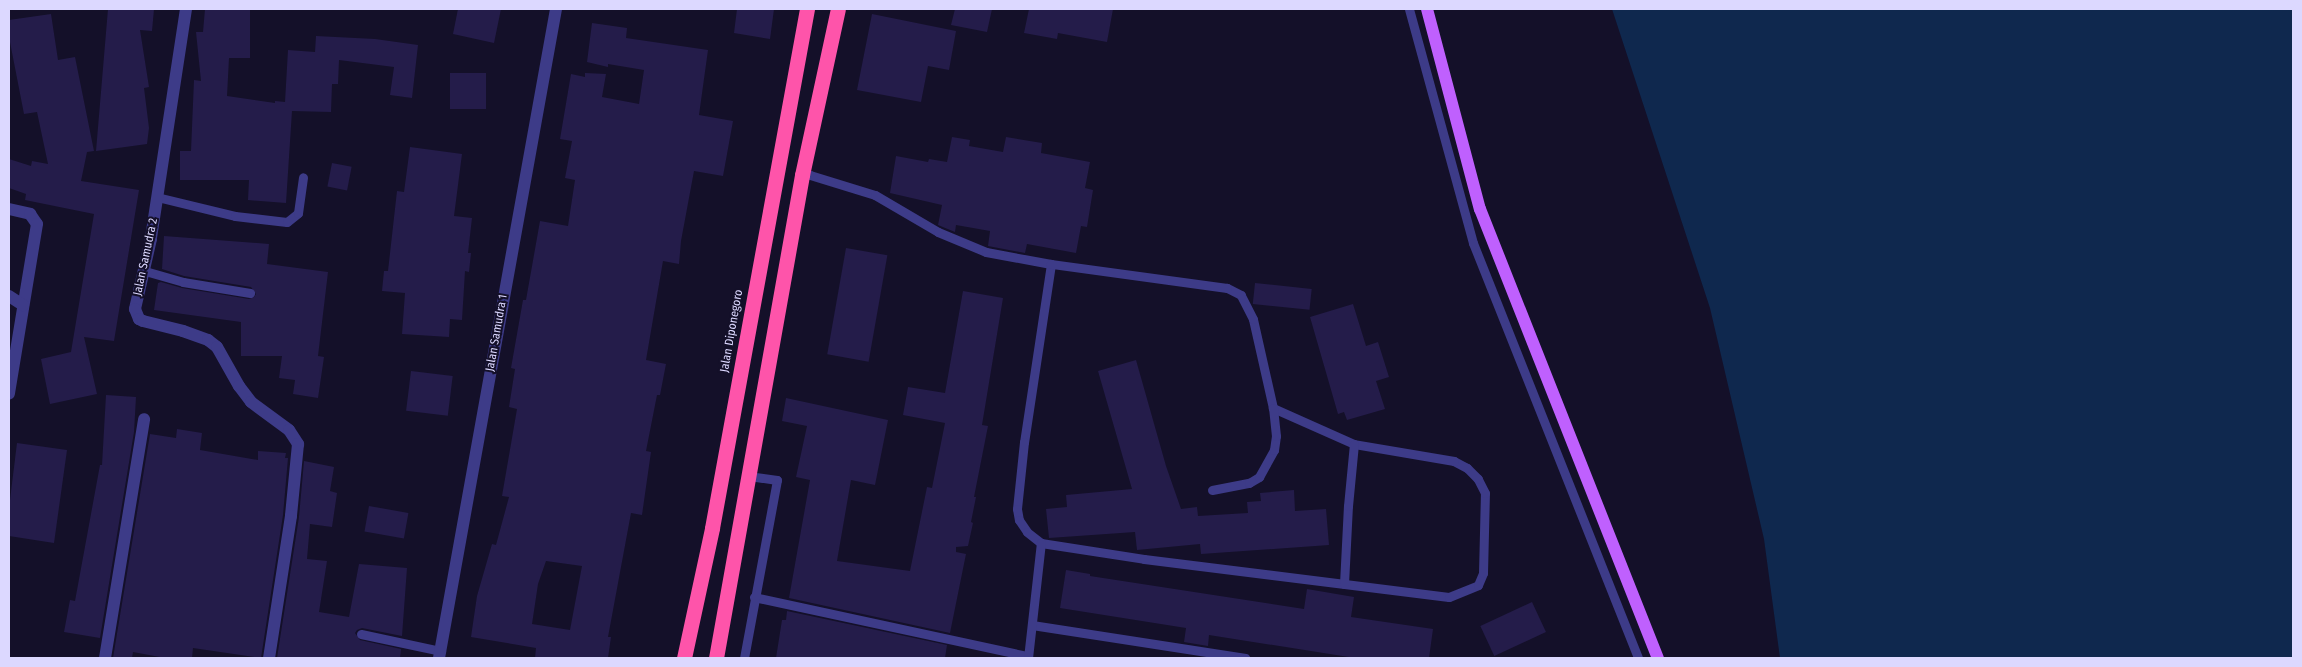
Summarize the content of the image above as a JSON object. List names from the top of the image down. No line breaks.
{"streets":{"highway":["Jalan Diponegoro"],"street":["Jalan Samudra 2","Jalan Samudra 1"]}}
